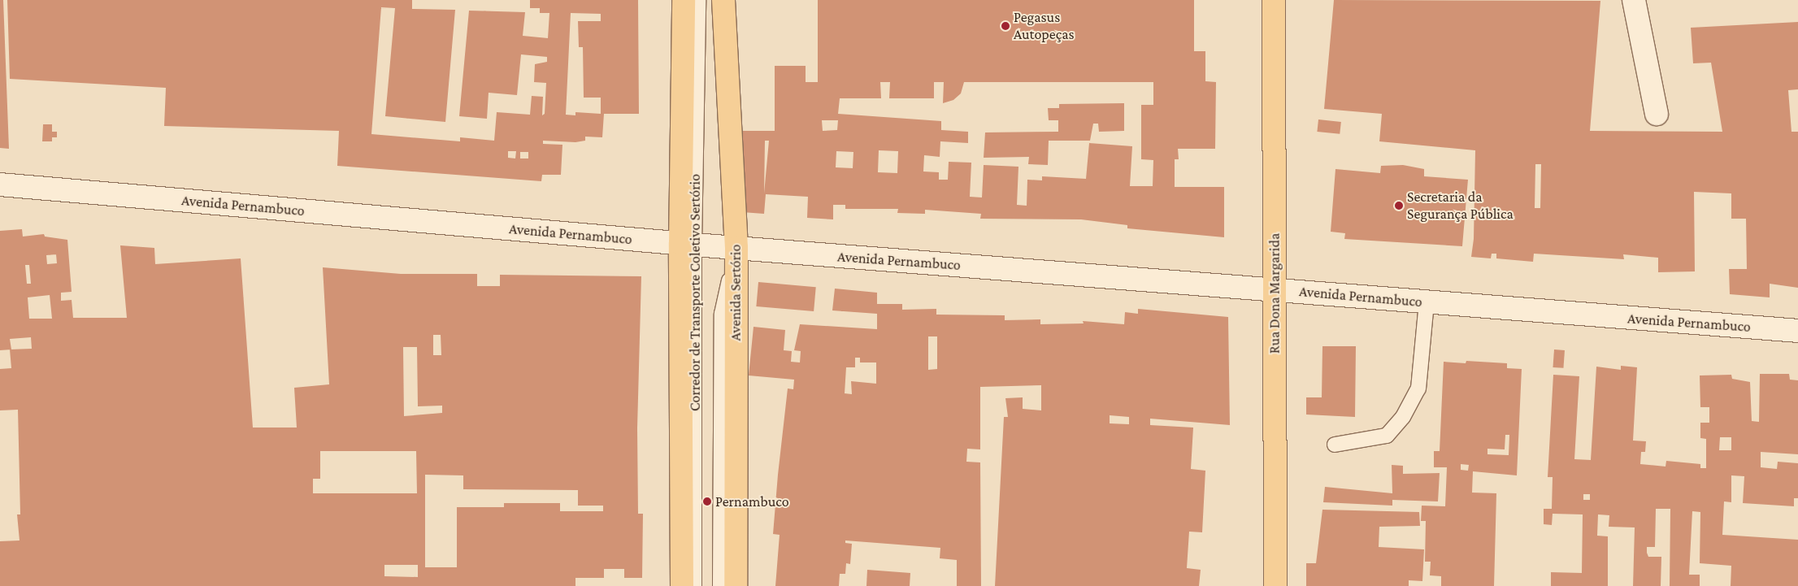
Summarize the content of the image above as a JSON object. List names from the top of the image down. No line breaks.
{"streets":{"main road":["Avenida Sertório","Rua Dona Margarida"],"street":["Avenida Pernambuco"],"lane":["Corredor de Transporte Coletivo Sertório"]},"crossings":[["Avenida Pernambuco","Corredor de Transporte Coletivo Sertório"],["Avenida Pernambuco","Avenida Sertório"],["Avenida Pernambuco","Rua Dona Margarida"],["Corredor de Transporte Coletivo Sertório","Avenida Sertório"]],"places":["Pegasus Autopeças","Secretaria da Segurança Pública","Pernambuco"]}
